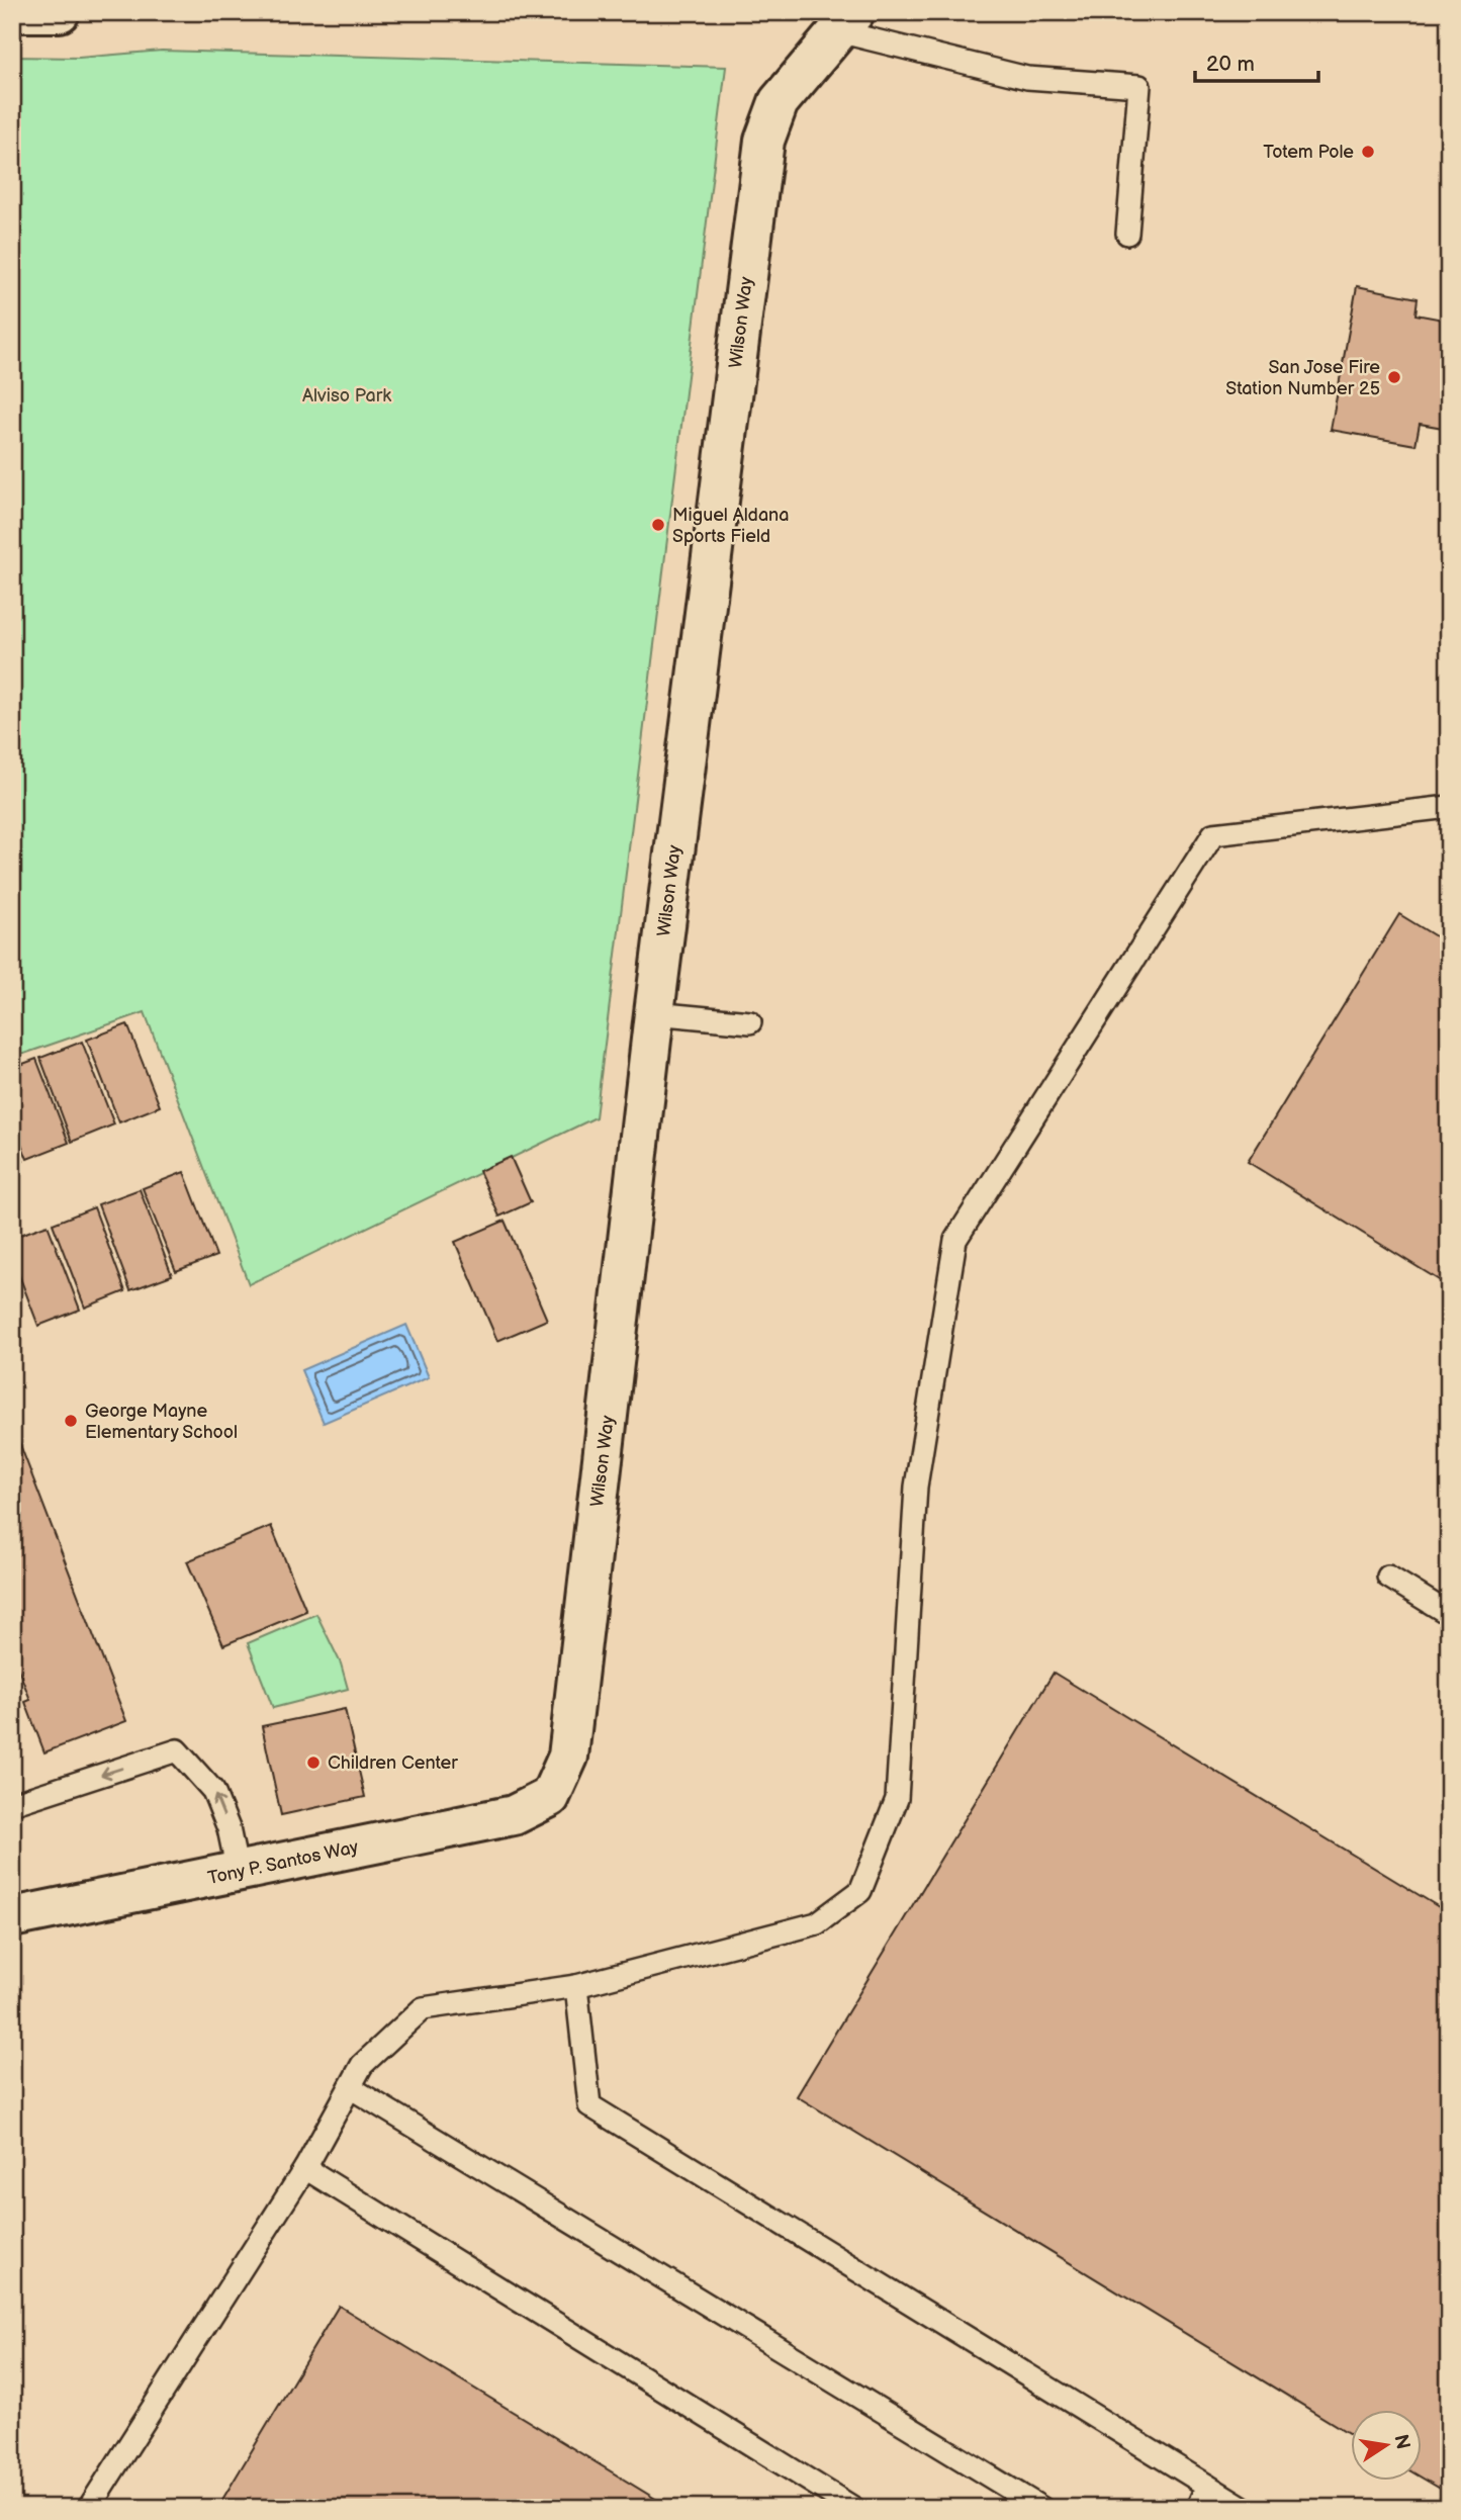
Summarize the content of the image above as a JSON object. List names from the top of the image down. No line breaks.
{"streets":{"street":["Wilson Way","Tony P. Santos Way"]},"crossings":[["Wilson Way","Tony P. Santos Way"]],"parks":["Alviso Park"],"places":["Totem Pole","San Jose Fire Station Number 25","Miguel Aldana Sports Field","George Mayne Elementary School","Children Center"],"scale_bar":"20 m","north":"right"}
